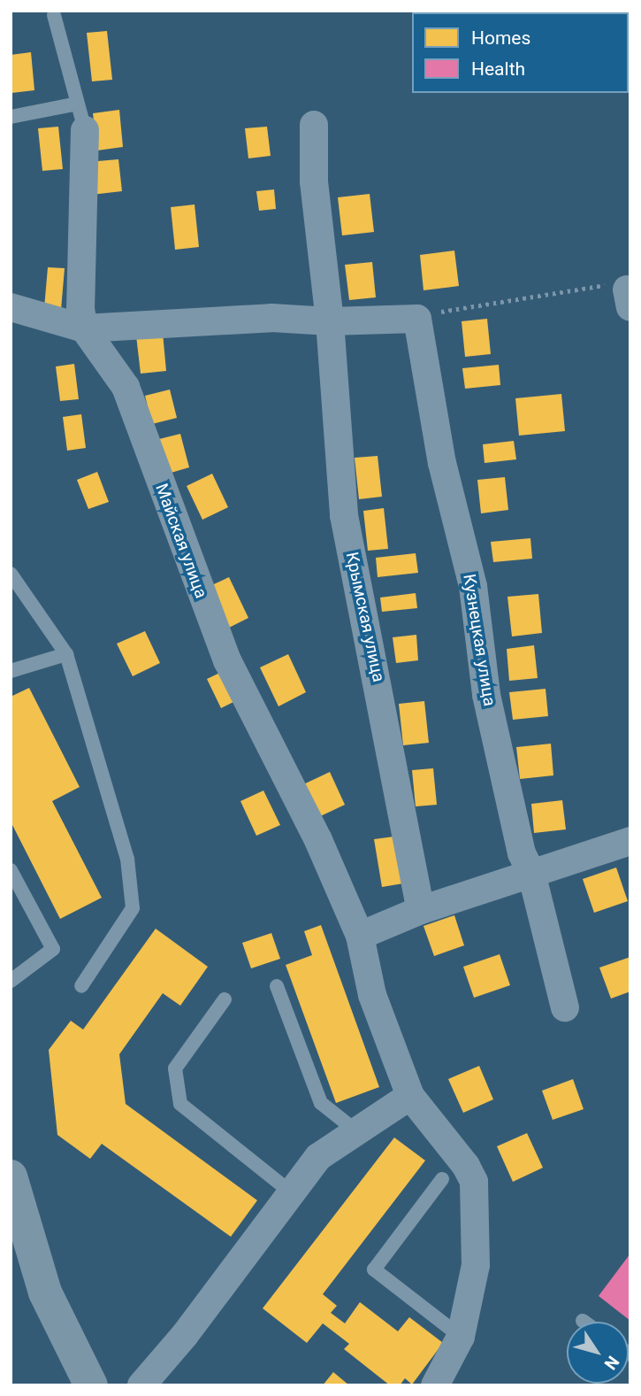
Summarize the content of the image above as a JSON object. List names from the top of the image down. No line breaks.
{"streets":{"street":["Майская улица","Крымская улица","Кузнецкая улица"]},"legend":["Homes","Health"],"north":"bottom right"}
